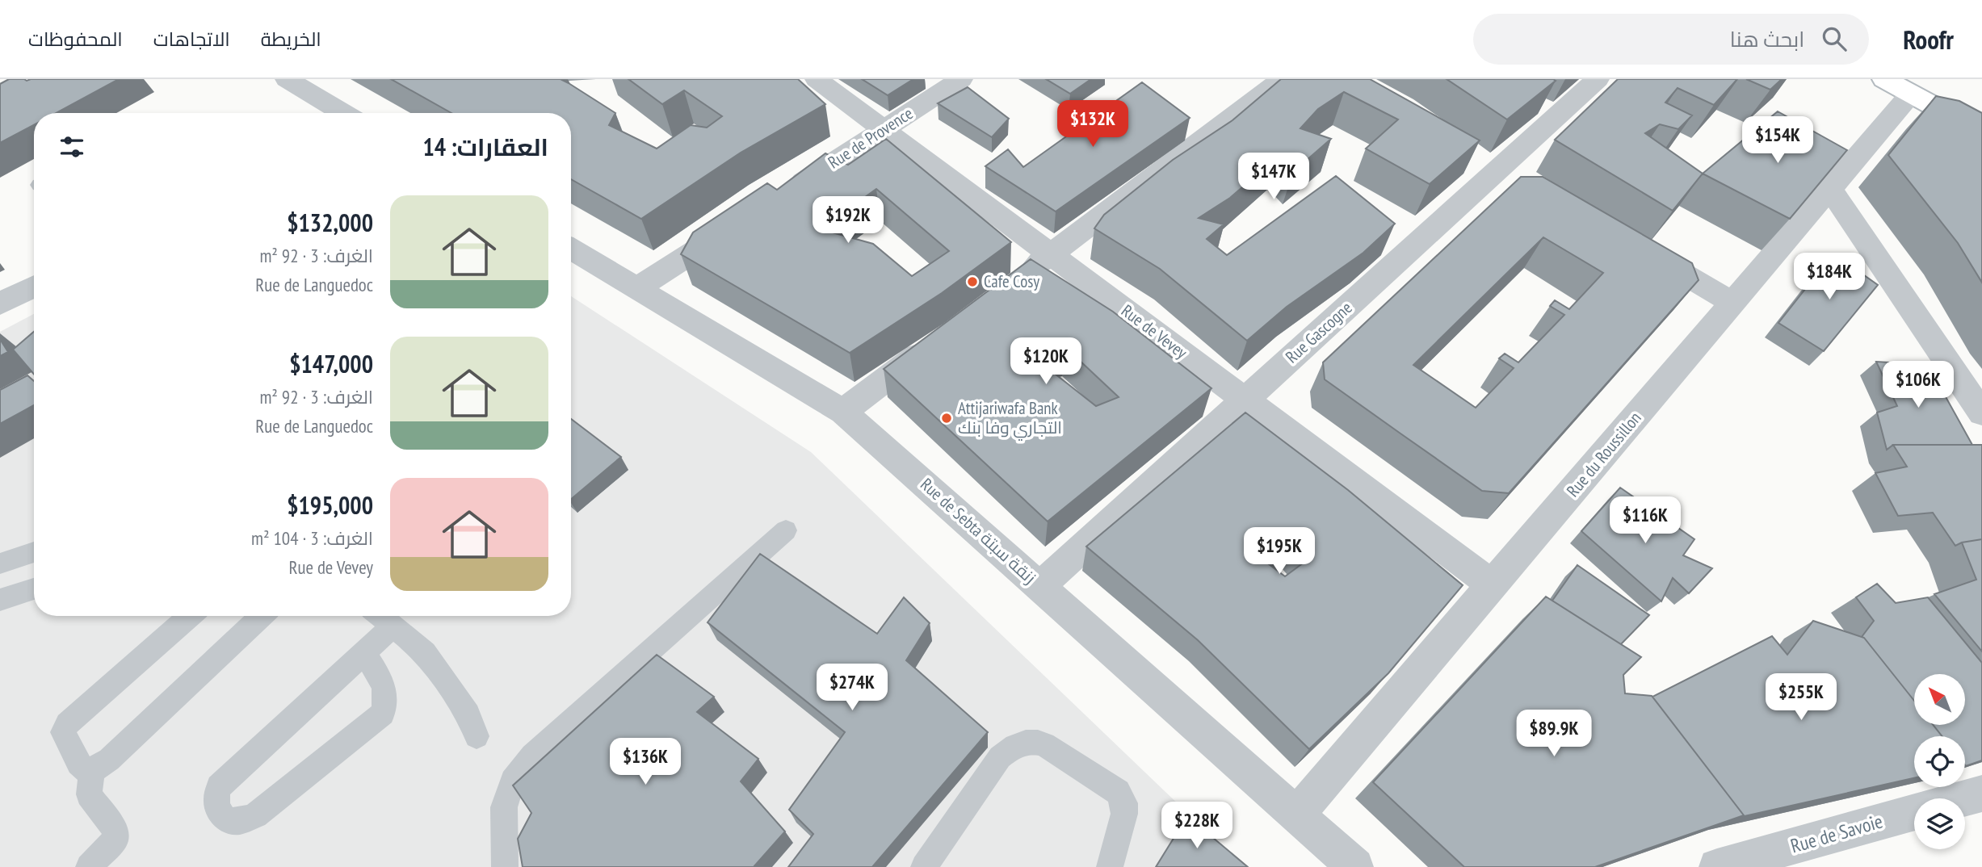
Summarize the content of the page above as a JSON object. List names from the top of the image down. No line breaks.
{"streets":{"street":["Rue de Provence","Rue de Vevey","Rue Gascogne","Rue du Roussillon","Rue de Sebta زنقة سبتة","Rue de Savoie"]},"crossings":[["Rue de Provence","Rue de Vevey"],["Rue de Vevey","Rue Gascogne"],["Rue de Vevey","Rue du Roussillon"],["Rue Gascogne","Rue de Sebta زنقة سبتة"],["Rue du Roussillon","Rue de Sebta زنقة سبتة"]],"places":["Cafe Cosy","Attijariwafa Bank التجاري وفا بنك"],"north":"top left","page":{"header":"Roofr","search":"ابحث هنا","nav":["الخريطة","الاتجاهات","المحفوظات"],"price":["$132K","$154K","$147K","$192K","$184K","$120K","$106K","$116K","$195K","$274K","$255K","$89.9K","$136K","$228K"],"heading":"العقارات: 14","list":[{"name":"$132,000","note":"الغرف: 3 · 92 m² · Rue de Languedoc"},{"name":"$147,000","note":"الغرف: 3 · 92 m² · Rue de Languedoc"},{"name":"$195,000","note":"الغرف: 3 · 104 m² · Rue de Vevey"}]}}
